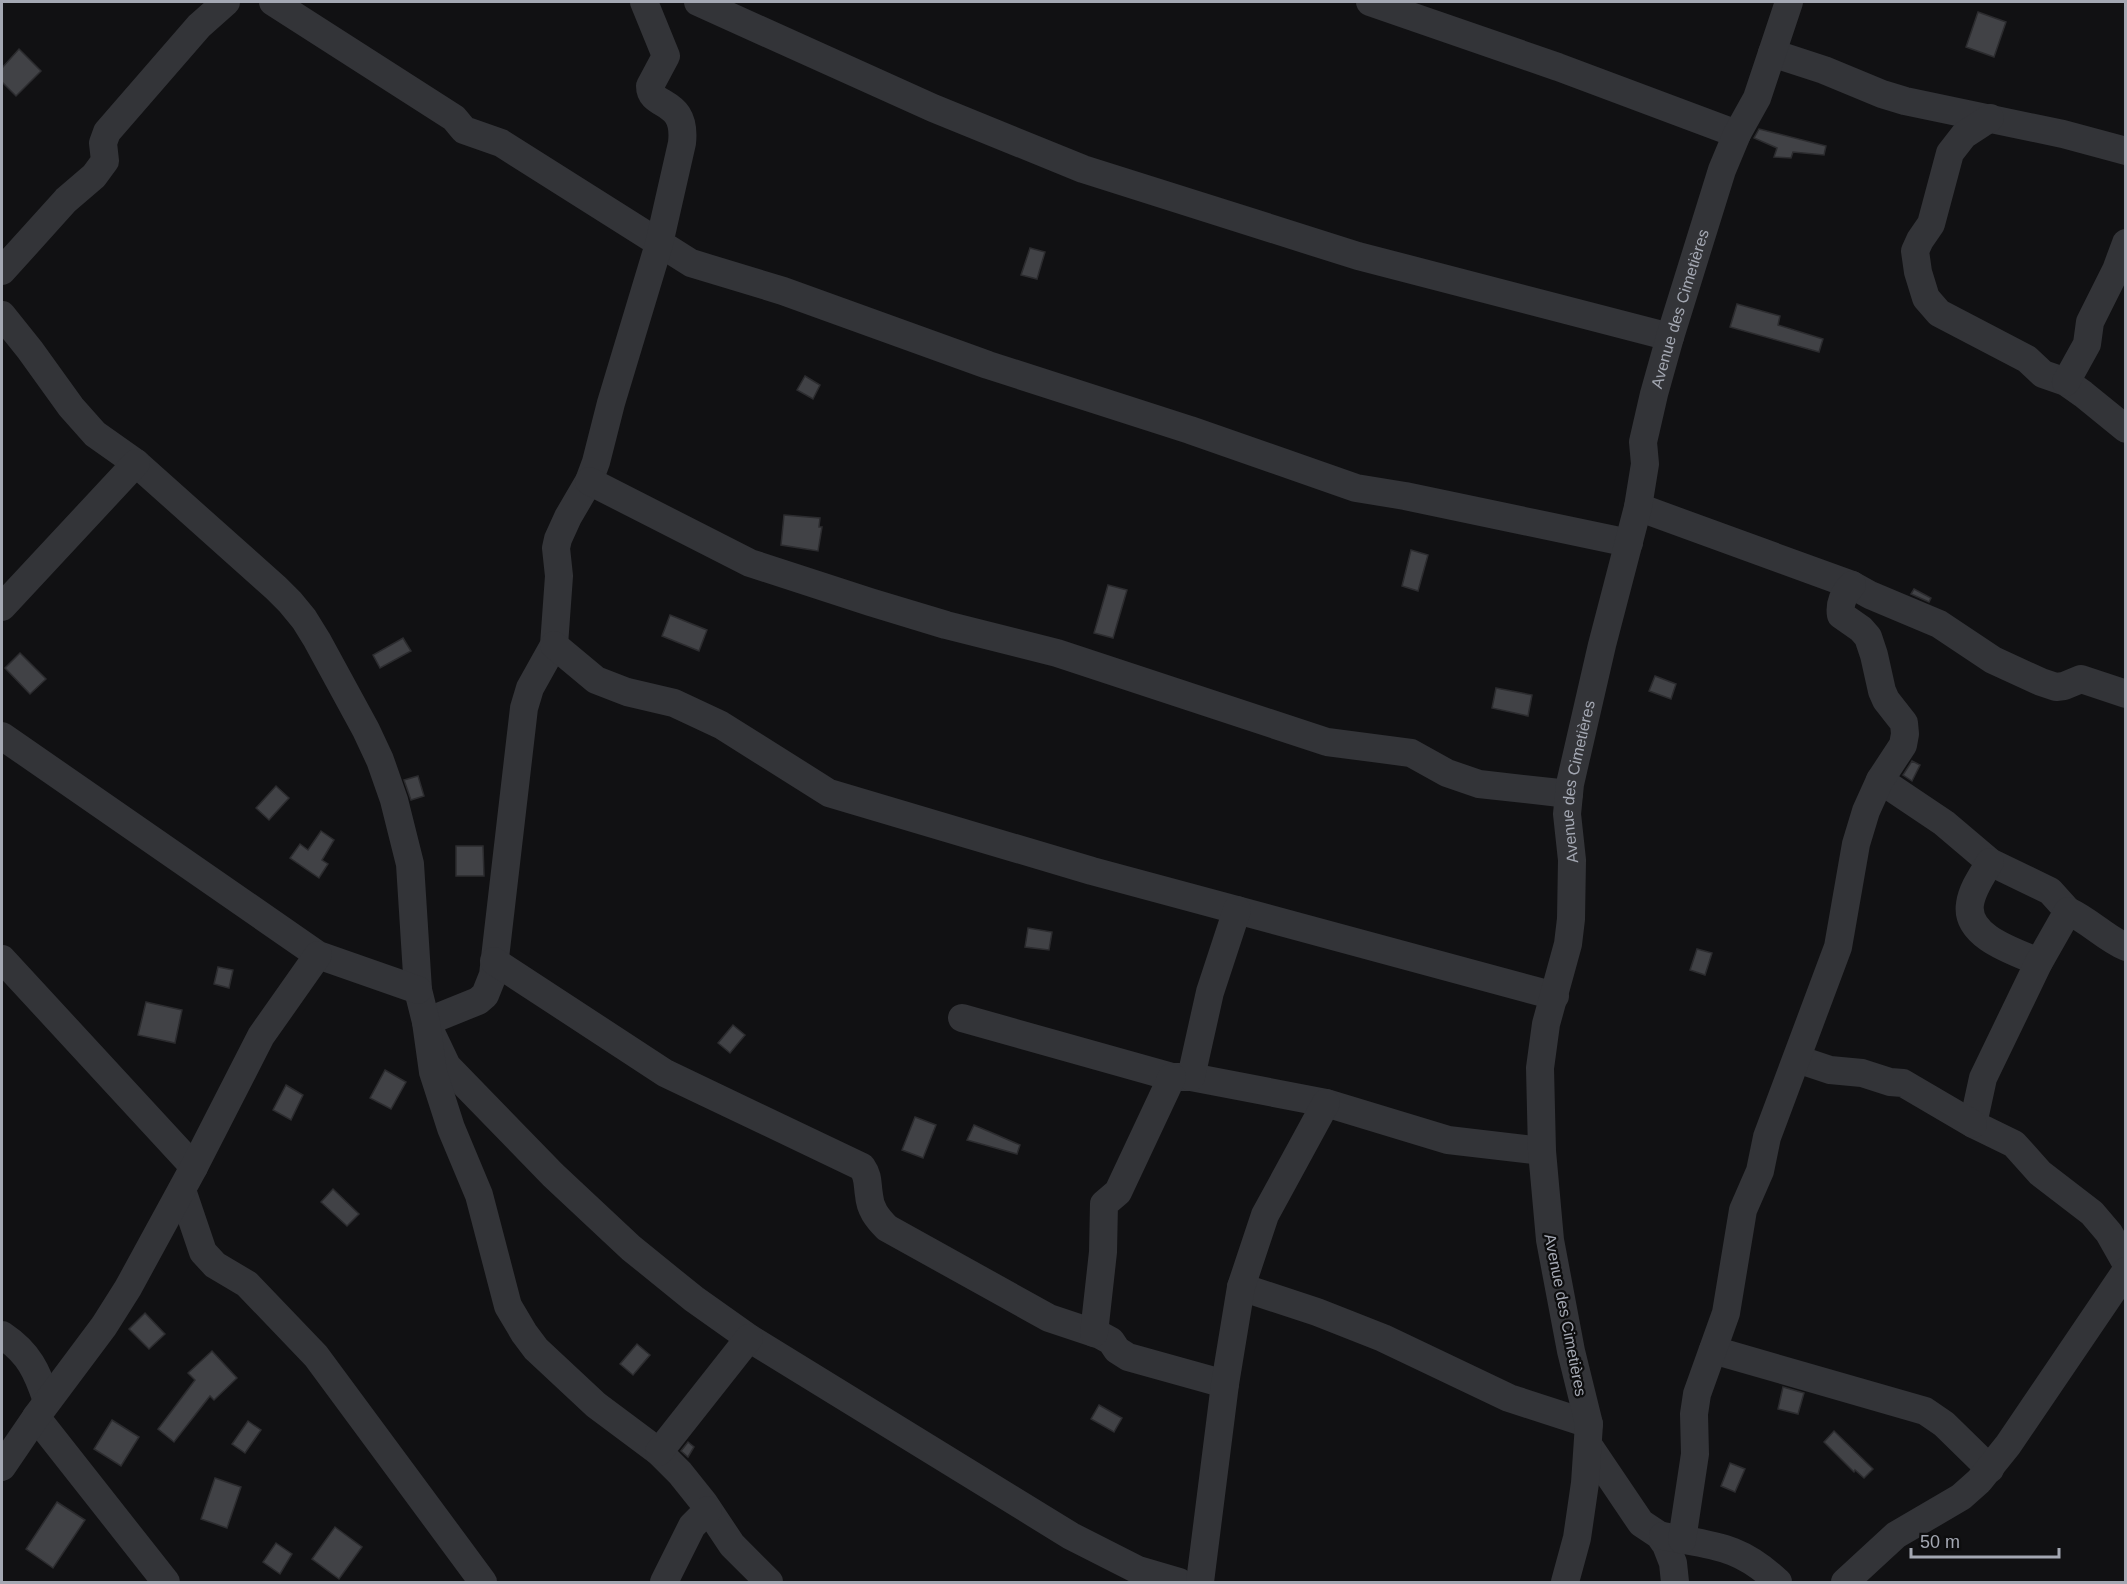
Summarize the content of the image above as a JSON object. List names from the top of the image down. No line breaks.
{"streets":{"street":["Avenue des Cimetières"]},"scale_bar":"50 m"}
